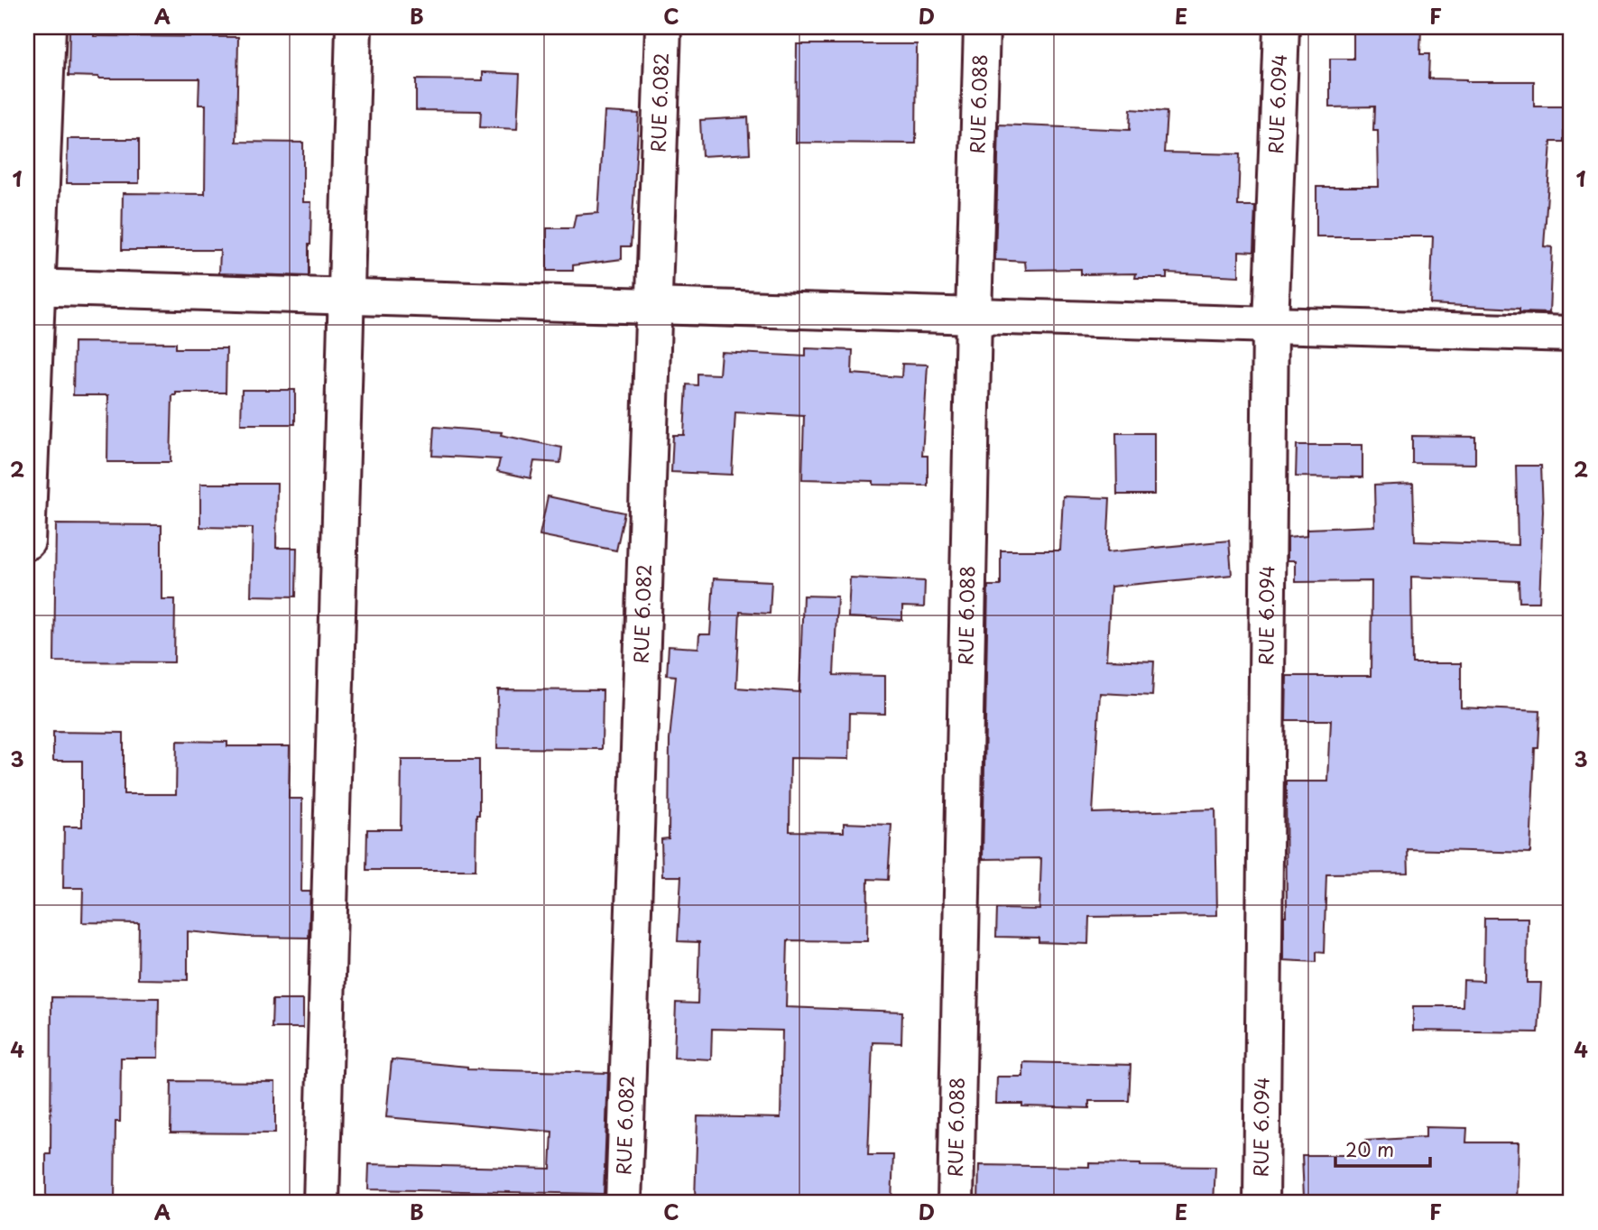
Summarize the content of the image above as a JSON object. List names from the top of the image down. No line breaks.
{"streets":{"street":["RUE 6.082","RUE 6.088","RUE 6.094"]},"scale_bar":"20 m","grid":{"columns":["A","B","C","D","E","F"],"rows":["1","2","3","4"]}}
